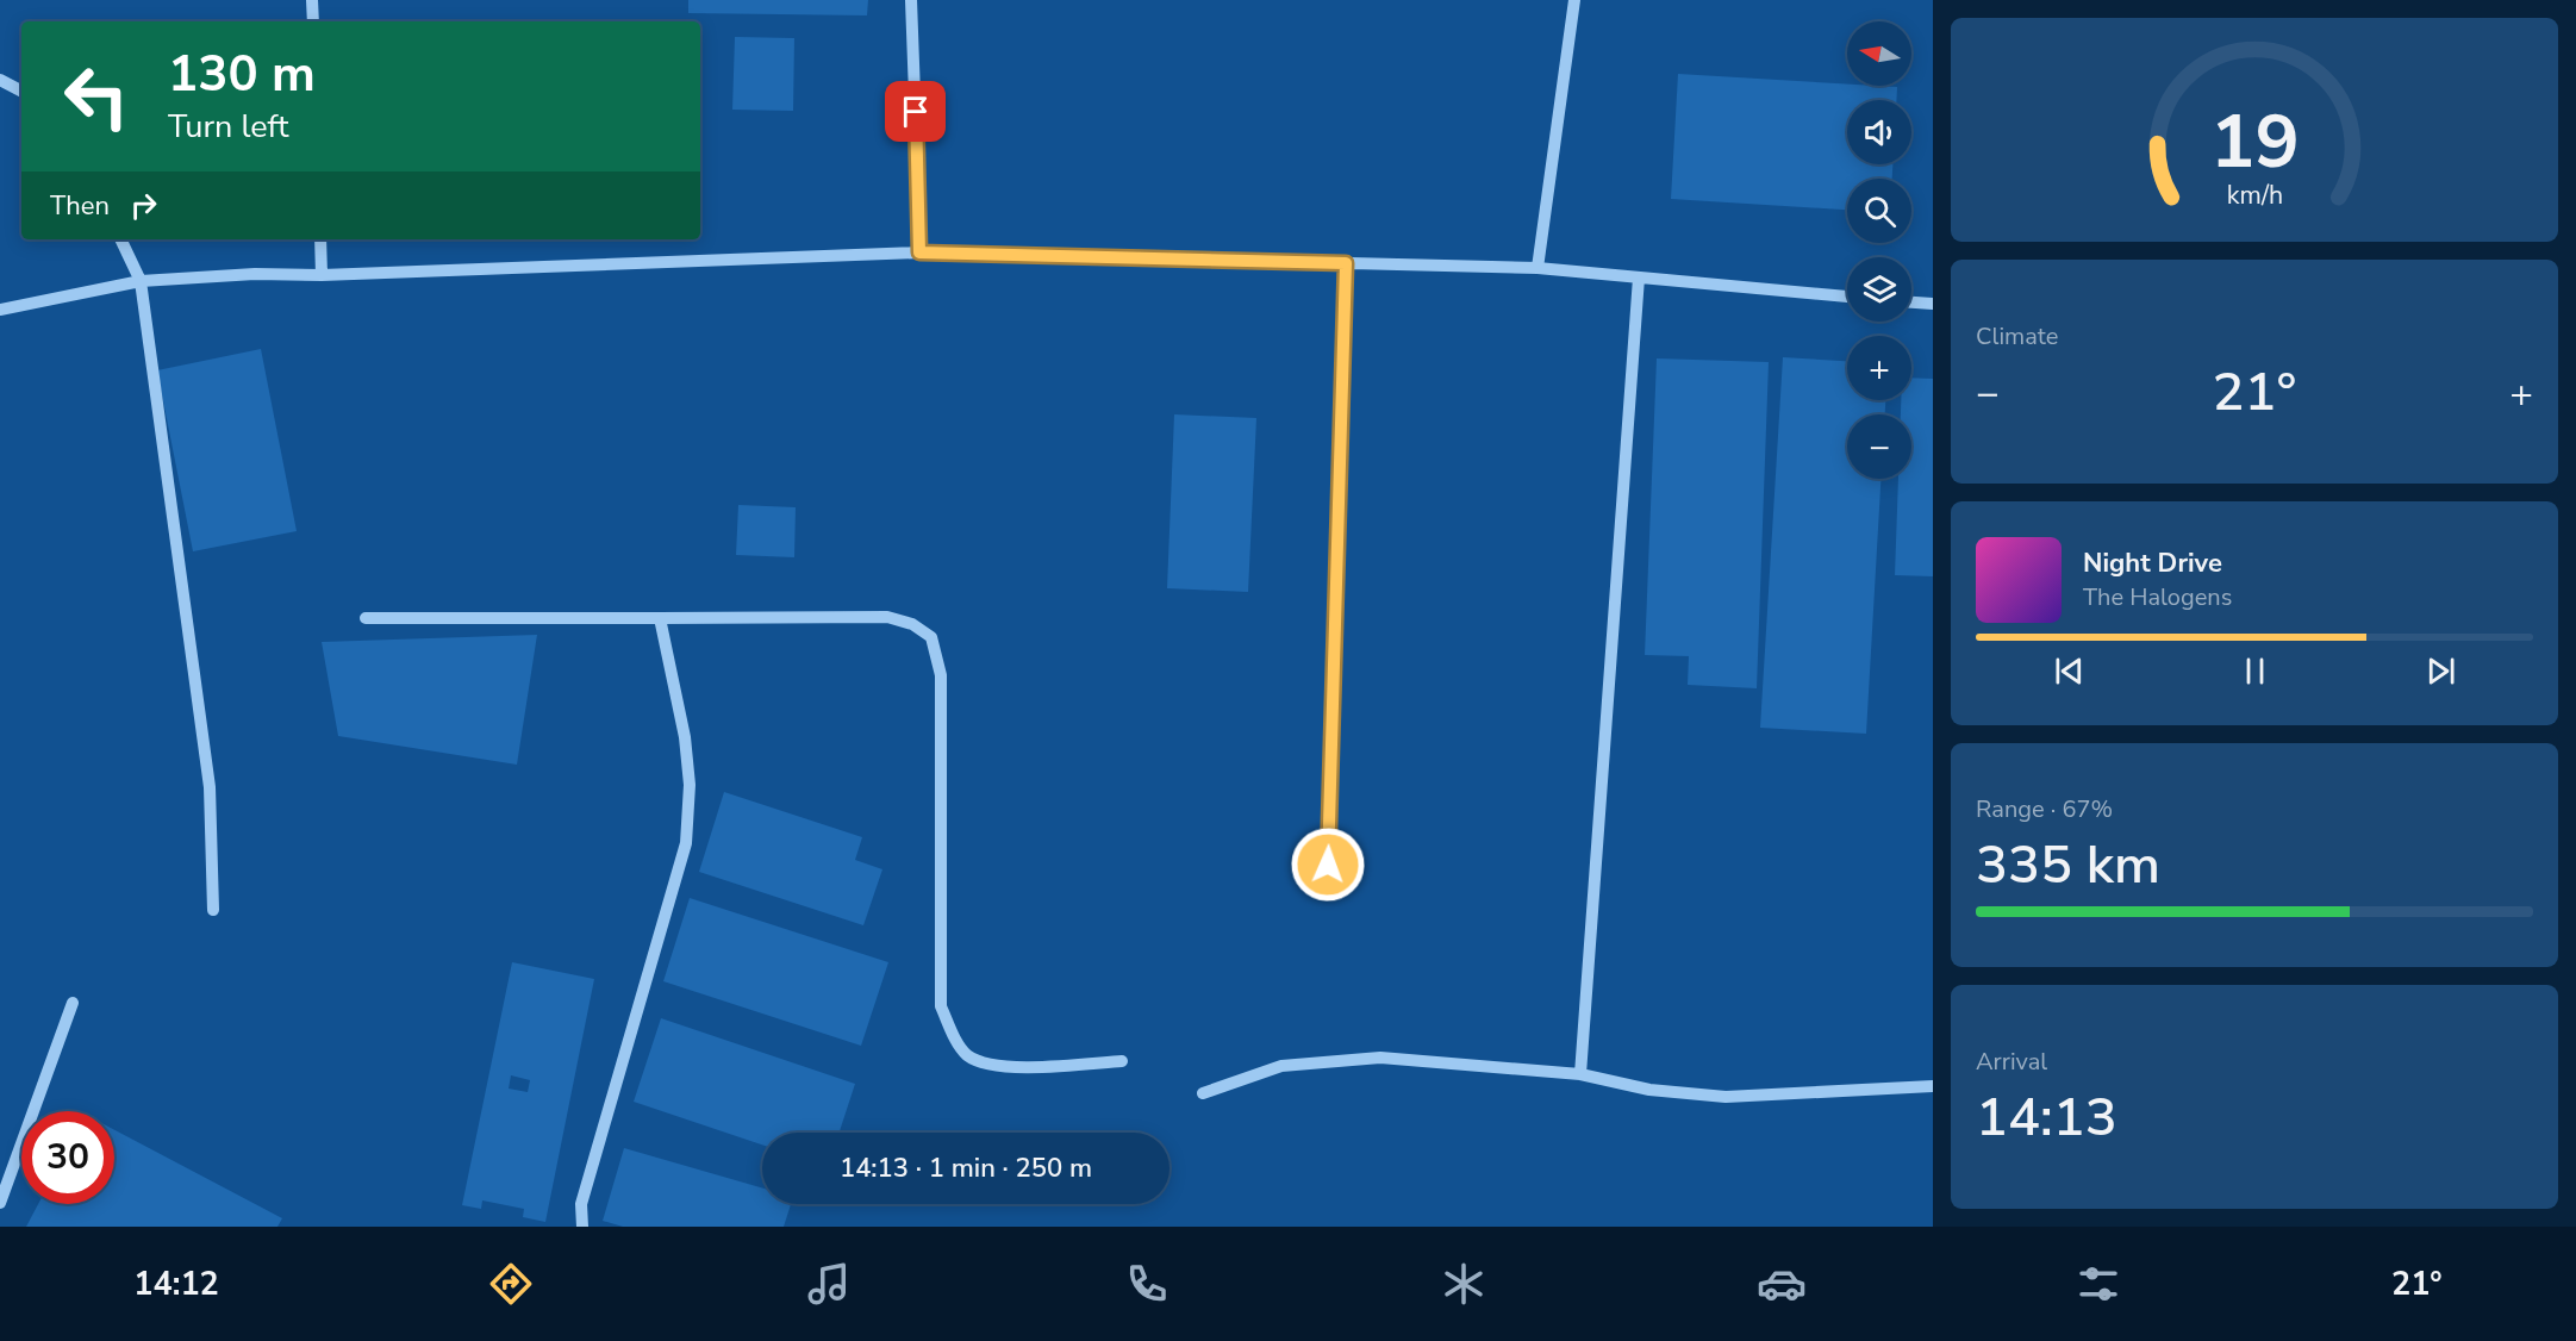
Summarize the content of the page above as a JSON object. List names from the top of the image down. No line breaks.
{"north":"left","page":{"map_buttons":["+","−"],"turn":["130 m","Turn left"],"then":"Then","tile":["Climate",["Range · 67%","335 km"],["Arrival","14:13"]],"heat":["−","21°","+"],"song":["Night Drive","The Halogens"],"limit":"30","trip":"14:13 · 1 min · 250 m","tabs":["14:12","21°"],"gauge":["19","km/h"]}}
